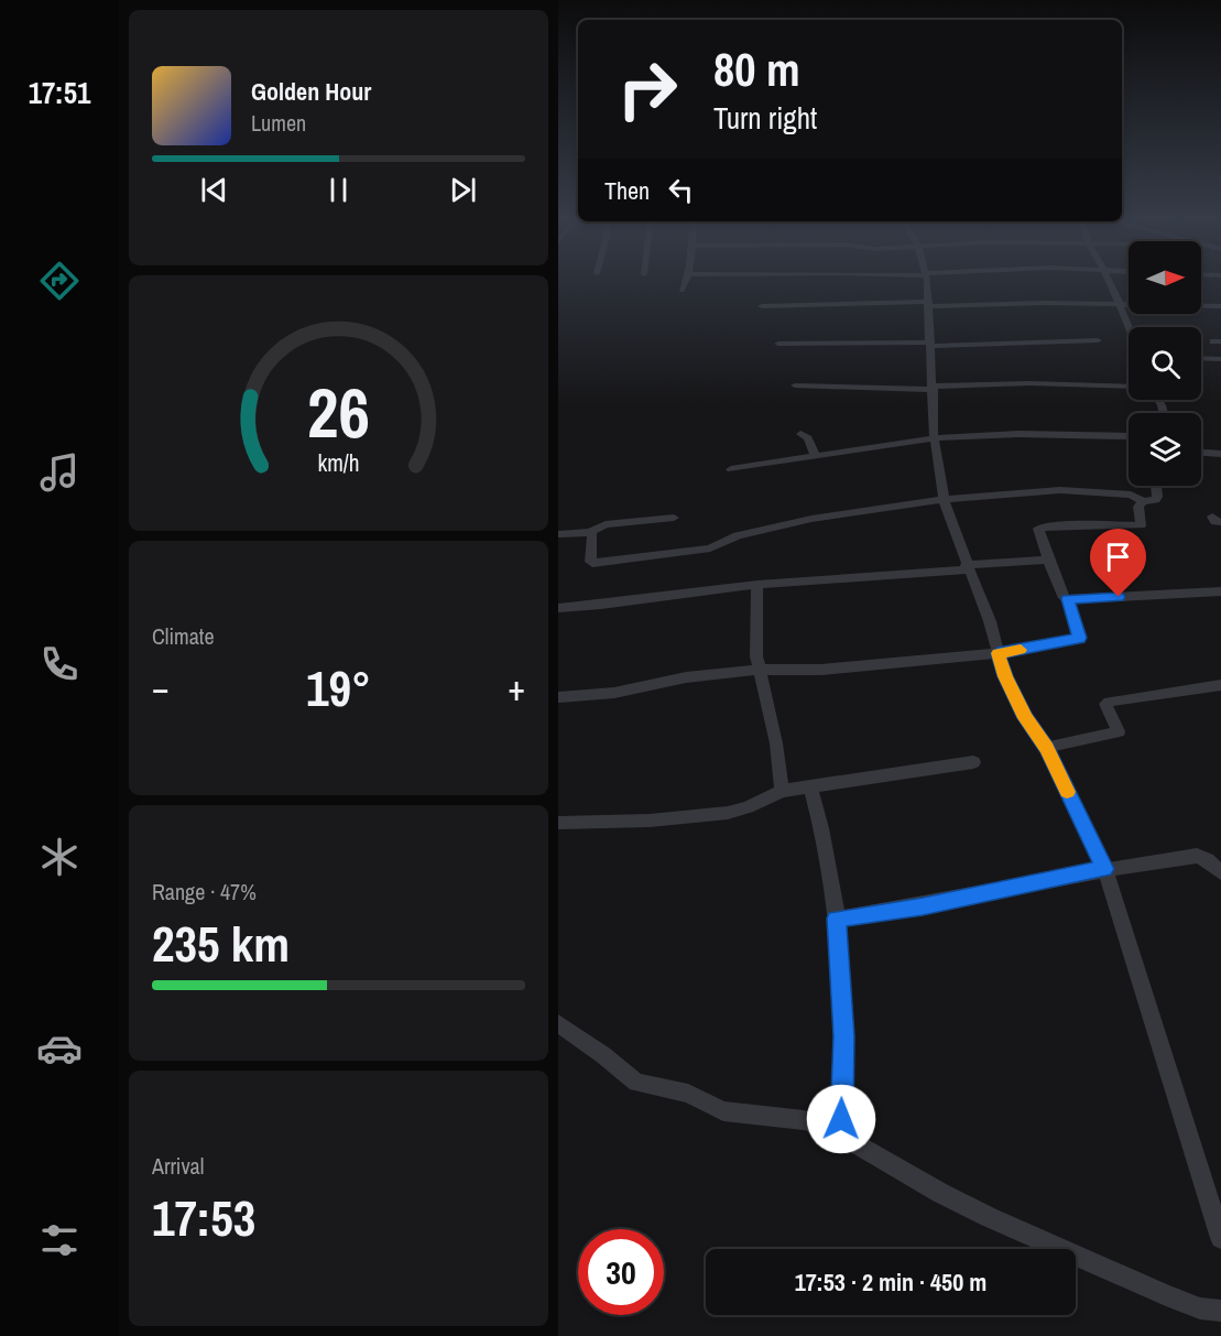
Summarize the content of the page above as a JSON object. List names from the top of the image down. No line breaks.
{"north":"right","page":{"tabs":"17:51","turn":["80 m","Turn right"],"song":["Golden Hour","Lumen"],"then":"Then","tile":["Climate",["Range · 47%","235 km"],["Arrival","17:53"]],"heat":["−","19°","+"],"limit":"30","trip":"17:53 · 2 min · 450 m","gauge":["26","km/h"]}}
